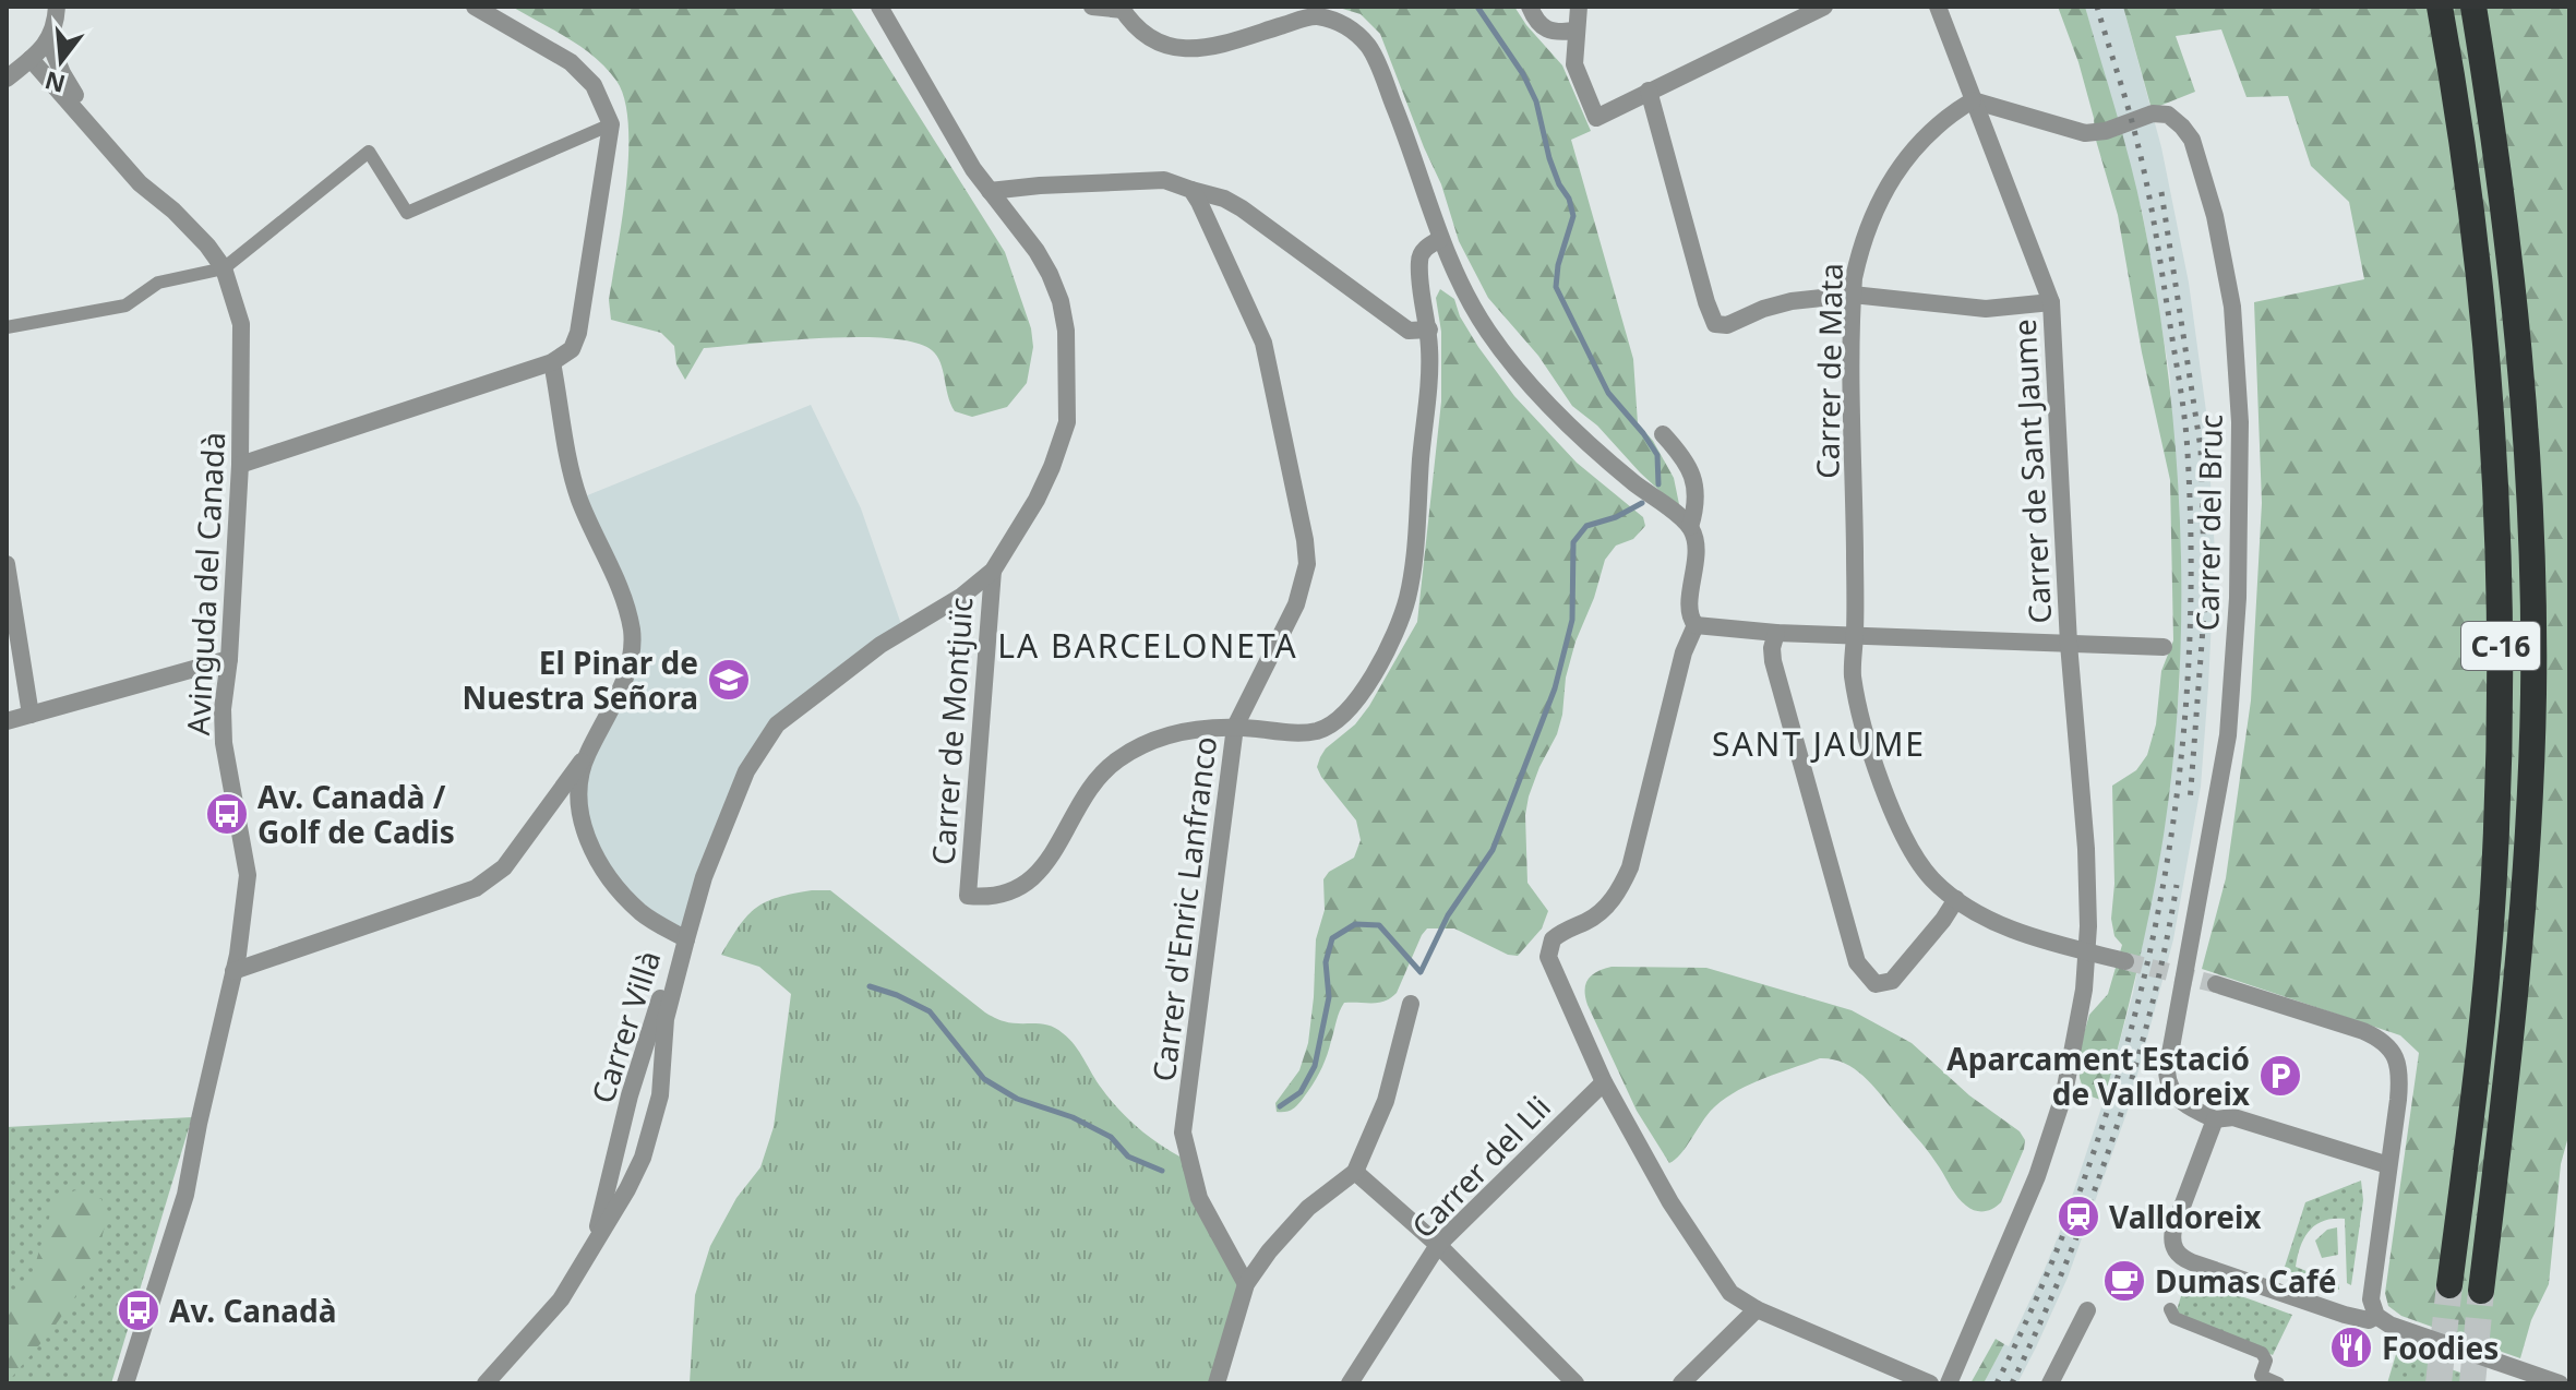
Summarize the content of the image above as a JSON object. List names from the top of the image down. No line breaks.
{"streets":{"highway":["C-16"],"street":["Carrer de Mata","Carrer de Sant Jaume","Carrer del Bruc","Avinguda del Canadà","Carrer de Montjuïc","Carrer d'Enric Lanfranco","Carrer Villà","Carrer del Lli"]},"crossings":[["Carrer de Mata","Carrer de Sant Jaume"],["Carrer de Mata","Carrer del Bruc"],["Carrer de Sant Jaume","Carrer del Bruc"],["Carrer de Montjuïc","Carrer d'Enric Lanfranco"]],"districts":["LA BARCELONETA","SANT JAUME"],"places":{"school or university":["El Pinar de Nuestra Señora"],"bus stop":["Av. Canadà / Golf de Cadis","Av. Canadà"],"parking":["Aparcament Estació de Valldoreix"],"station":["Valldoreix"],"cafe":["Dumas Café"],"restaurant":["Foodies"]},"north":"bottom"}
